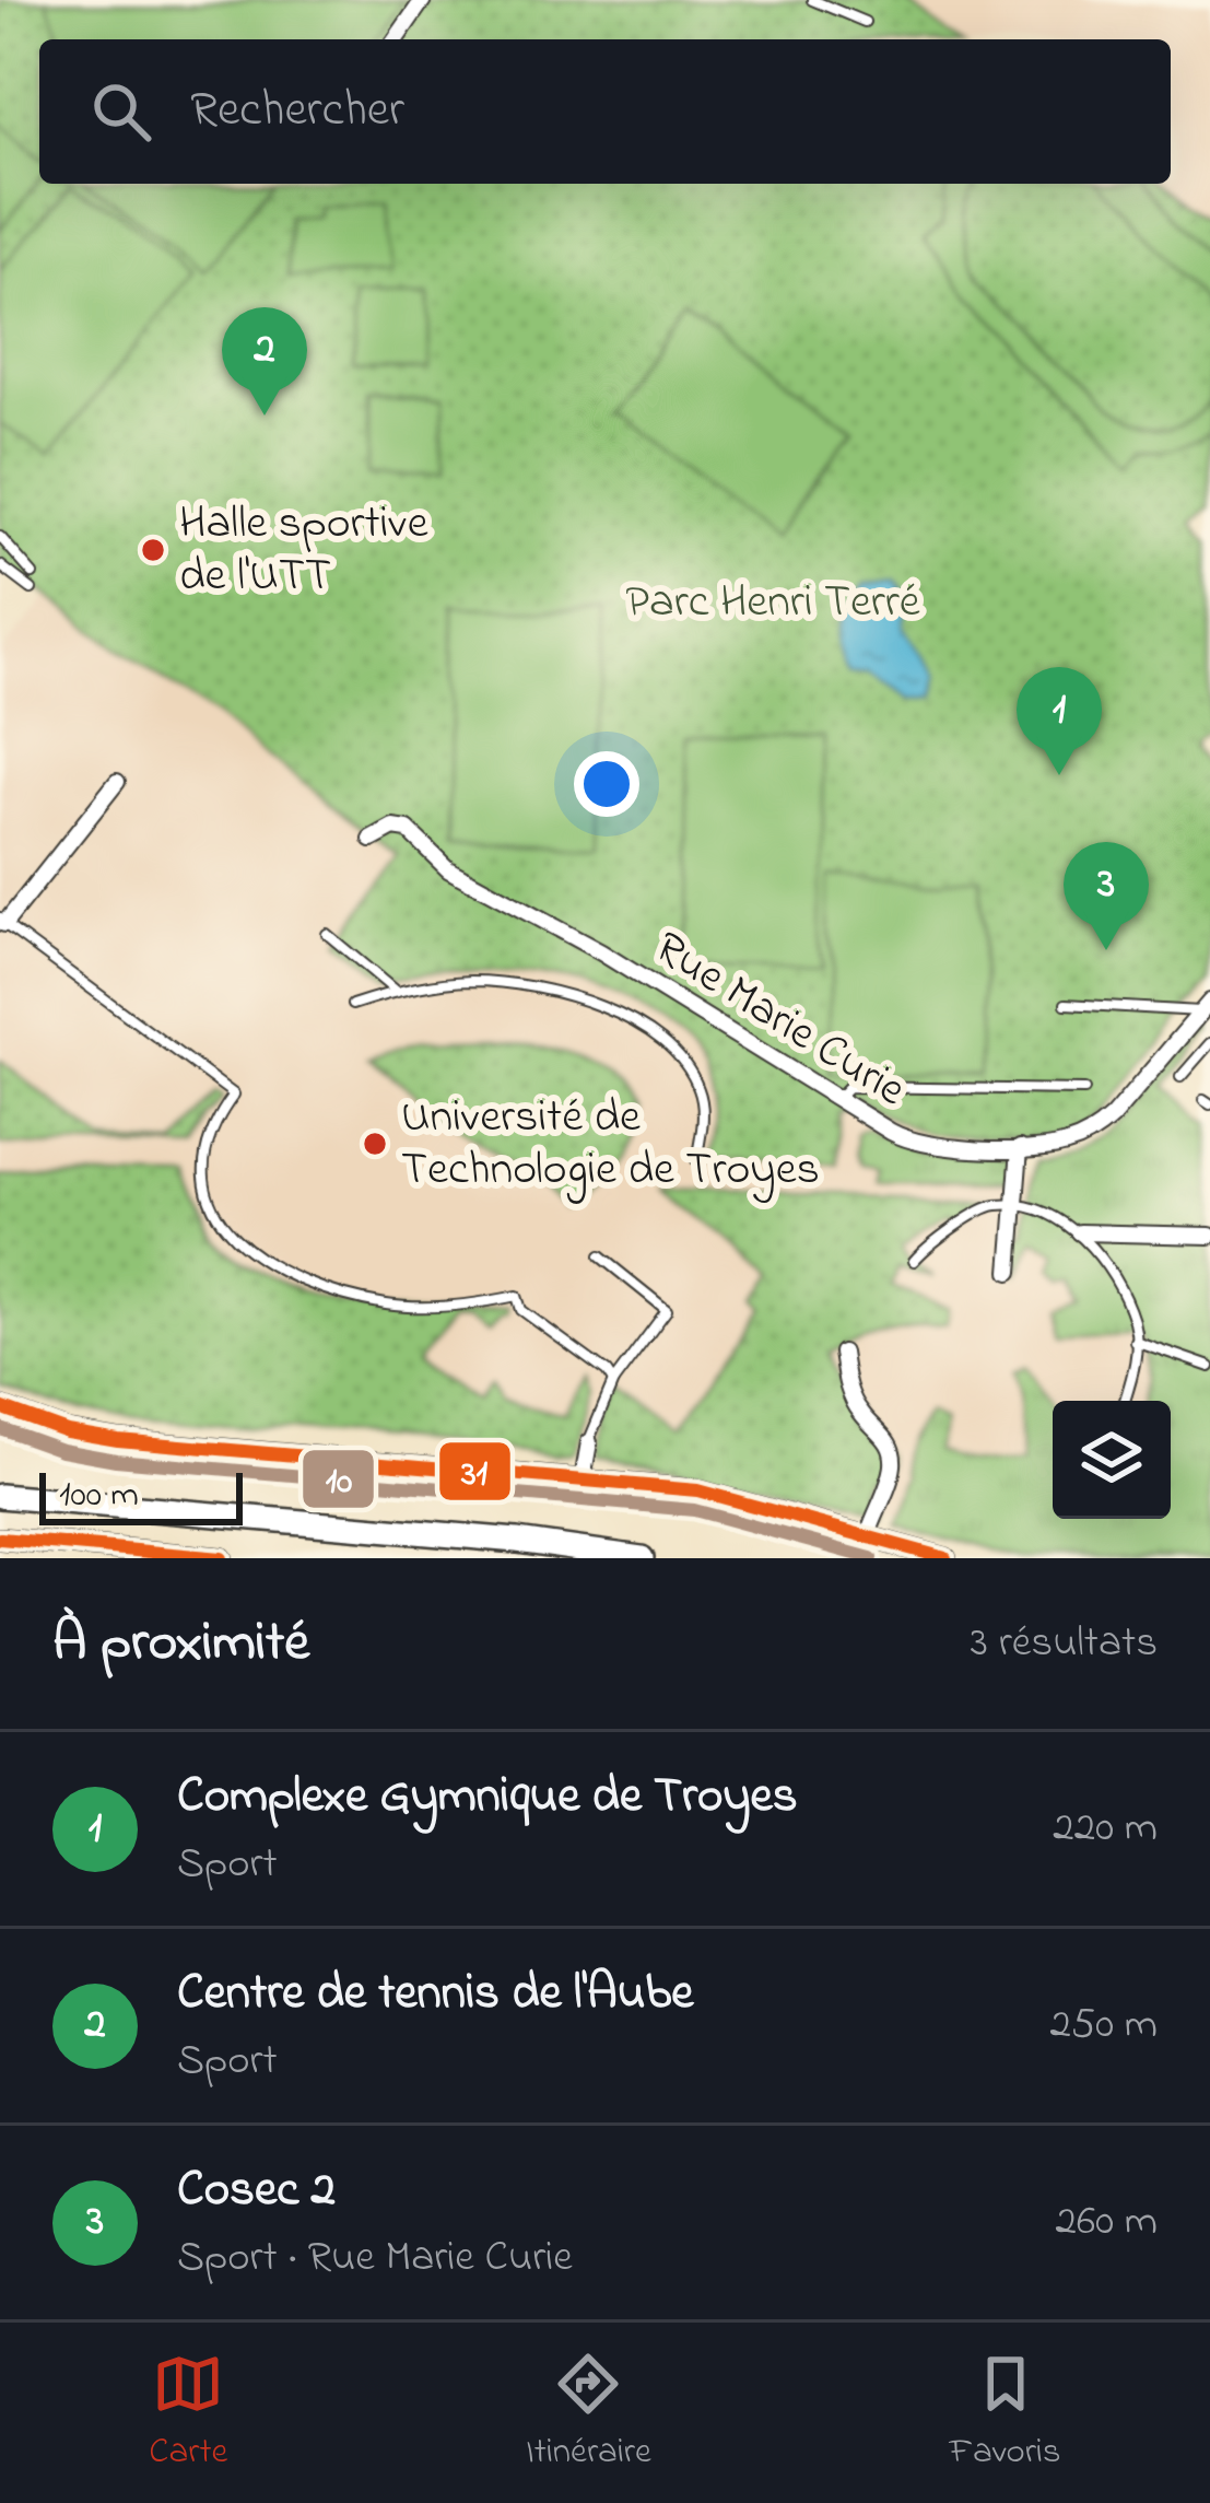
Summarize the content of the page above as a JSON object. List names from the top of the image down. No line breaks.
{"streets":{"street":["Rue Marie Curie"]},"parks":["Parc Henri Terré"],"places":["Halle sportive de l'UTT","Université de Technologie de Troyes"],"lines":["transit line 31","transit line 10"],"scale_bar":"100 m","page":{"search":"Rechercher","pins":["2","1","3"],"scale":"100 m","heading":["À proximité","3 résultats"],"list":[{"mark":"1","name":"Complexe Gymnique de Troyes","note":"Sport","value":"220 m"},{"mark":"2","name":"Centre de tennis de l'Aube","note":"Sport","value":"250 m"},{"mark":"3","name":"Cosec 2","note":"Sport · Rue Marie Curie","value":"260 m"}],"nav":["Carte","Itinéraire","Favoris"]}}
